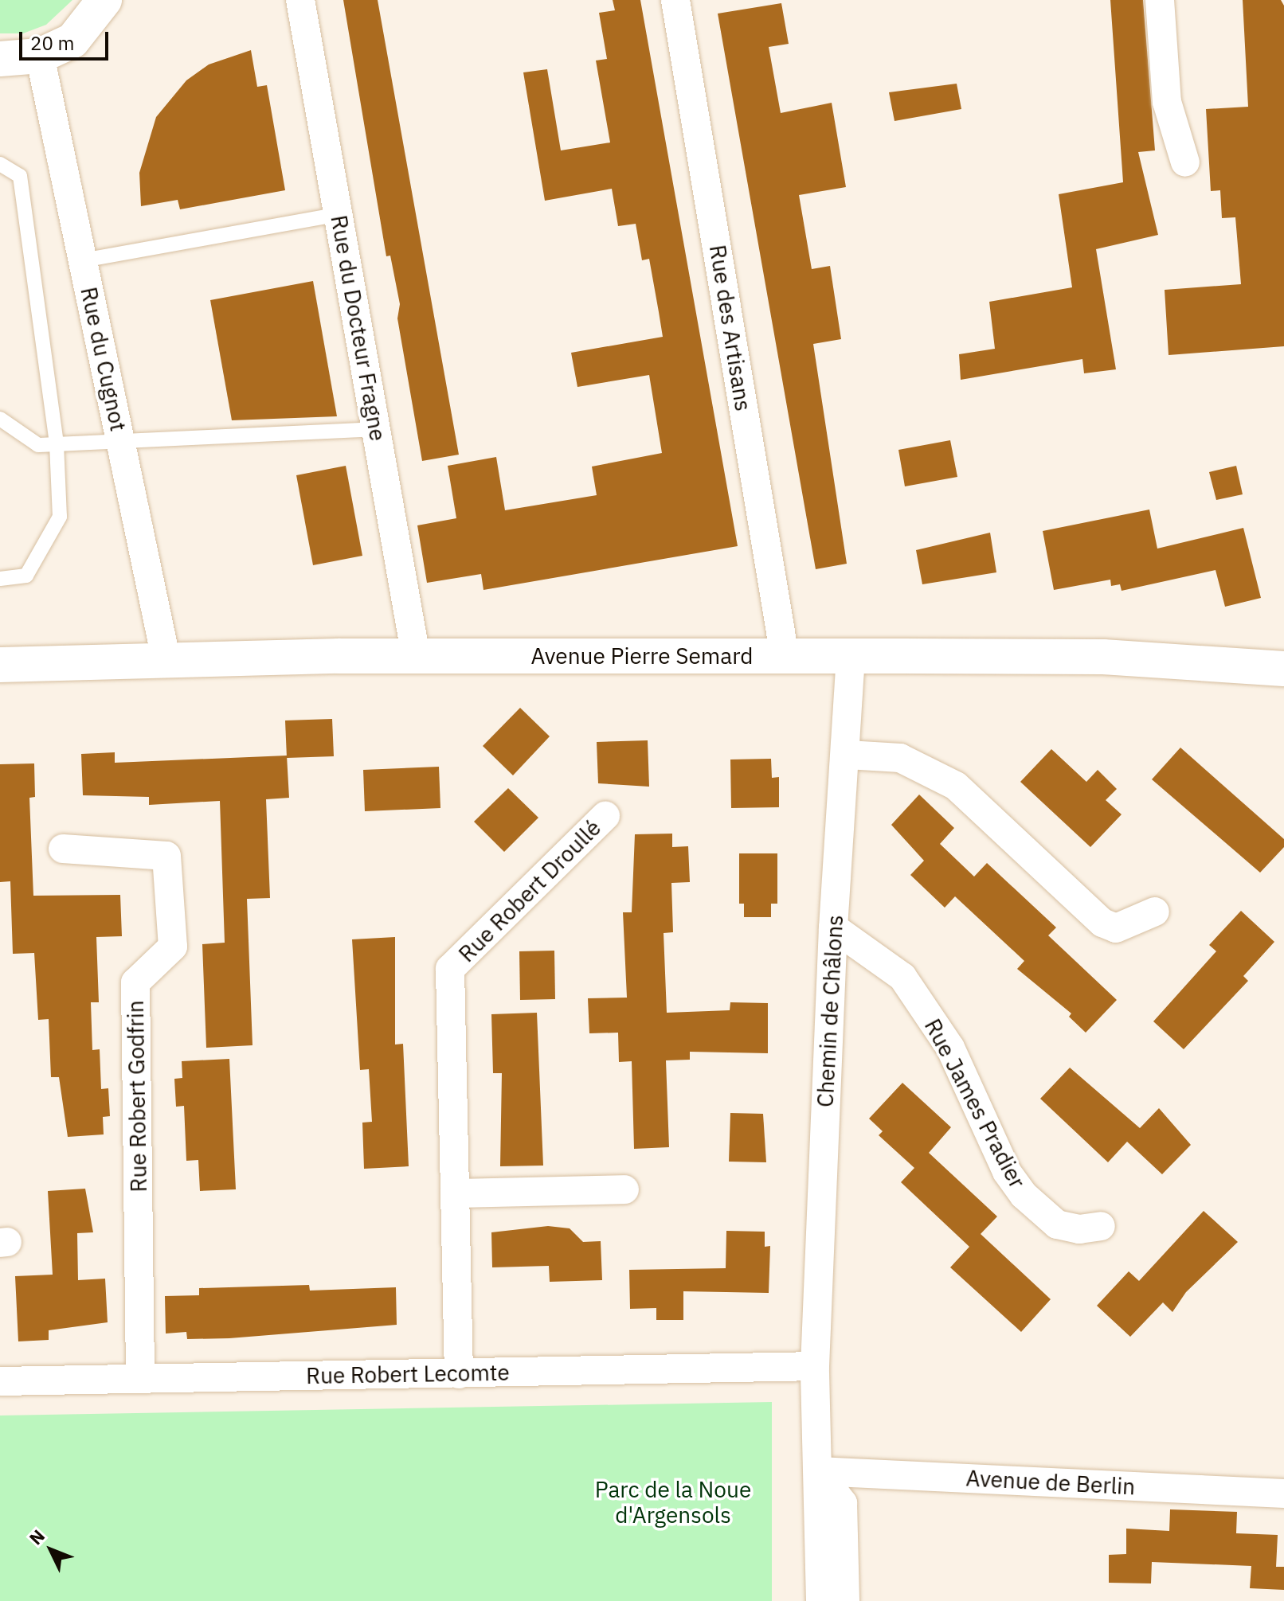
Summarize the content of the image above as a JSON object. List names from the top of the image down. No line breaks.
{"streets":{"main road":["Avenue Pierre Semard"],"street":["Rue du Docteur Fragne","Rue des Artisans","Rue du Cugnot","Rue Robert Droullé","Chemin de Châlons","Rue Robert Godfrin","Rue James Pradier","Rue Robert Lecomte","Avenue de Berlin"]},"crossings":[["Rue du Docteur Fragne","Avenue Pierre Semard"],["Rue des Artisans","Avenue Pierre Semard"],["Rue du Cugnot","Avenue Pierre Semard"],["Avenue Pierre Semard","Chemin de Châlons"],["Rue Robert Droullé","Rue Robert Lecomte"],["Chemin de Châlons","Rue James Pradier"],["Chemin de Châlons","Rue Robert Lecomte"],["Chemin de Châlons","Avenue de Berlin"],["Rue Robert Godfrin","Rue Robert Lecomte"]],"parks":["Parc de la Noue d'Argensols"],"scale_bar":"20 m","north":"top left"}
